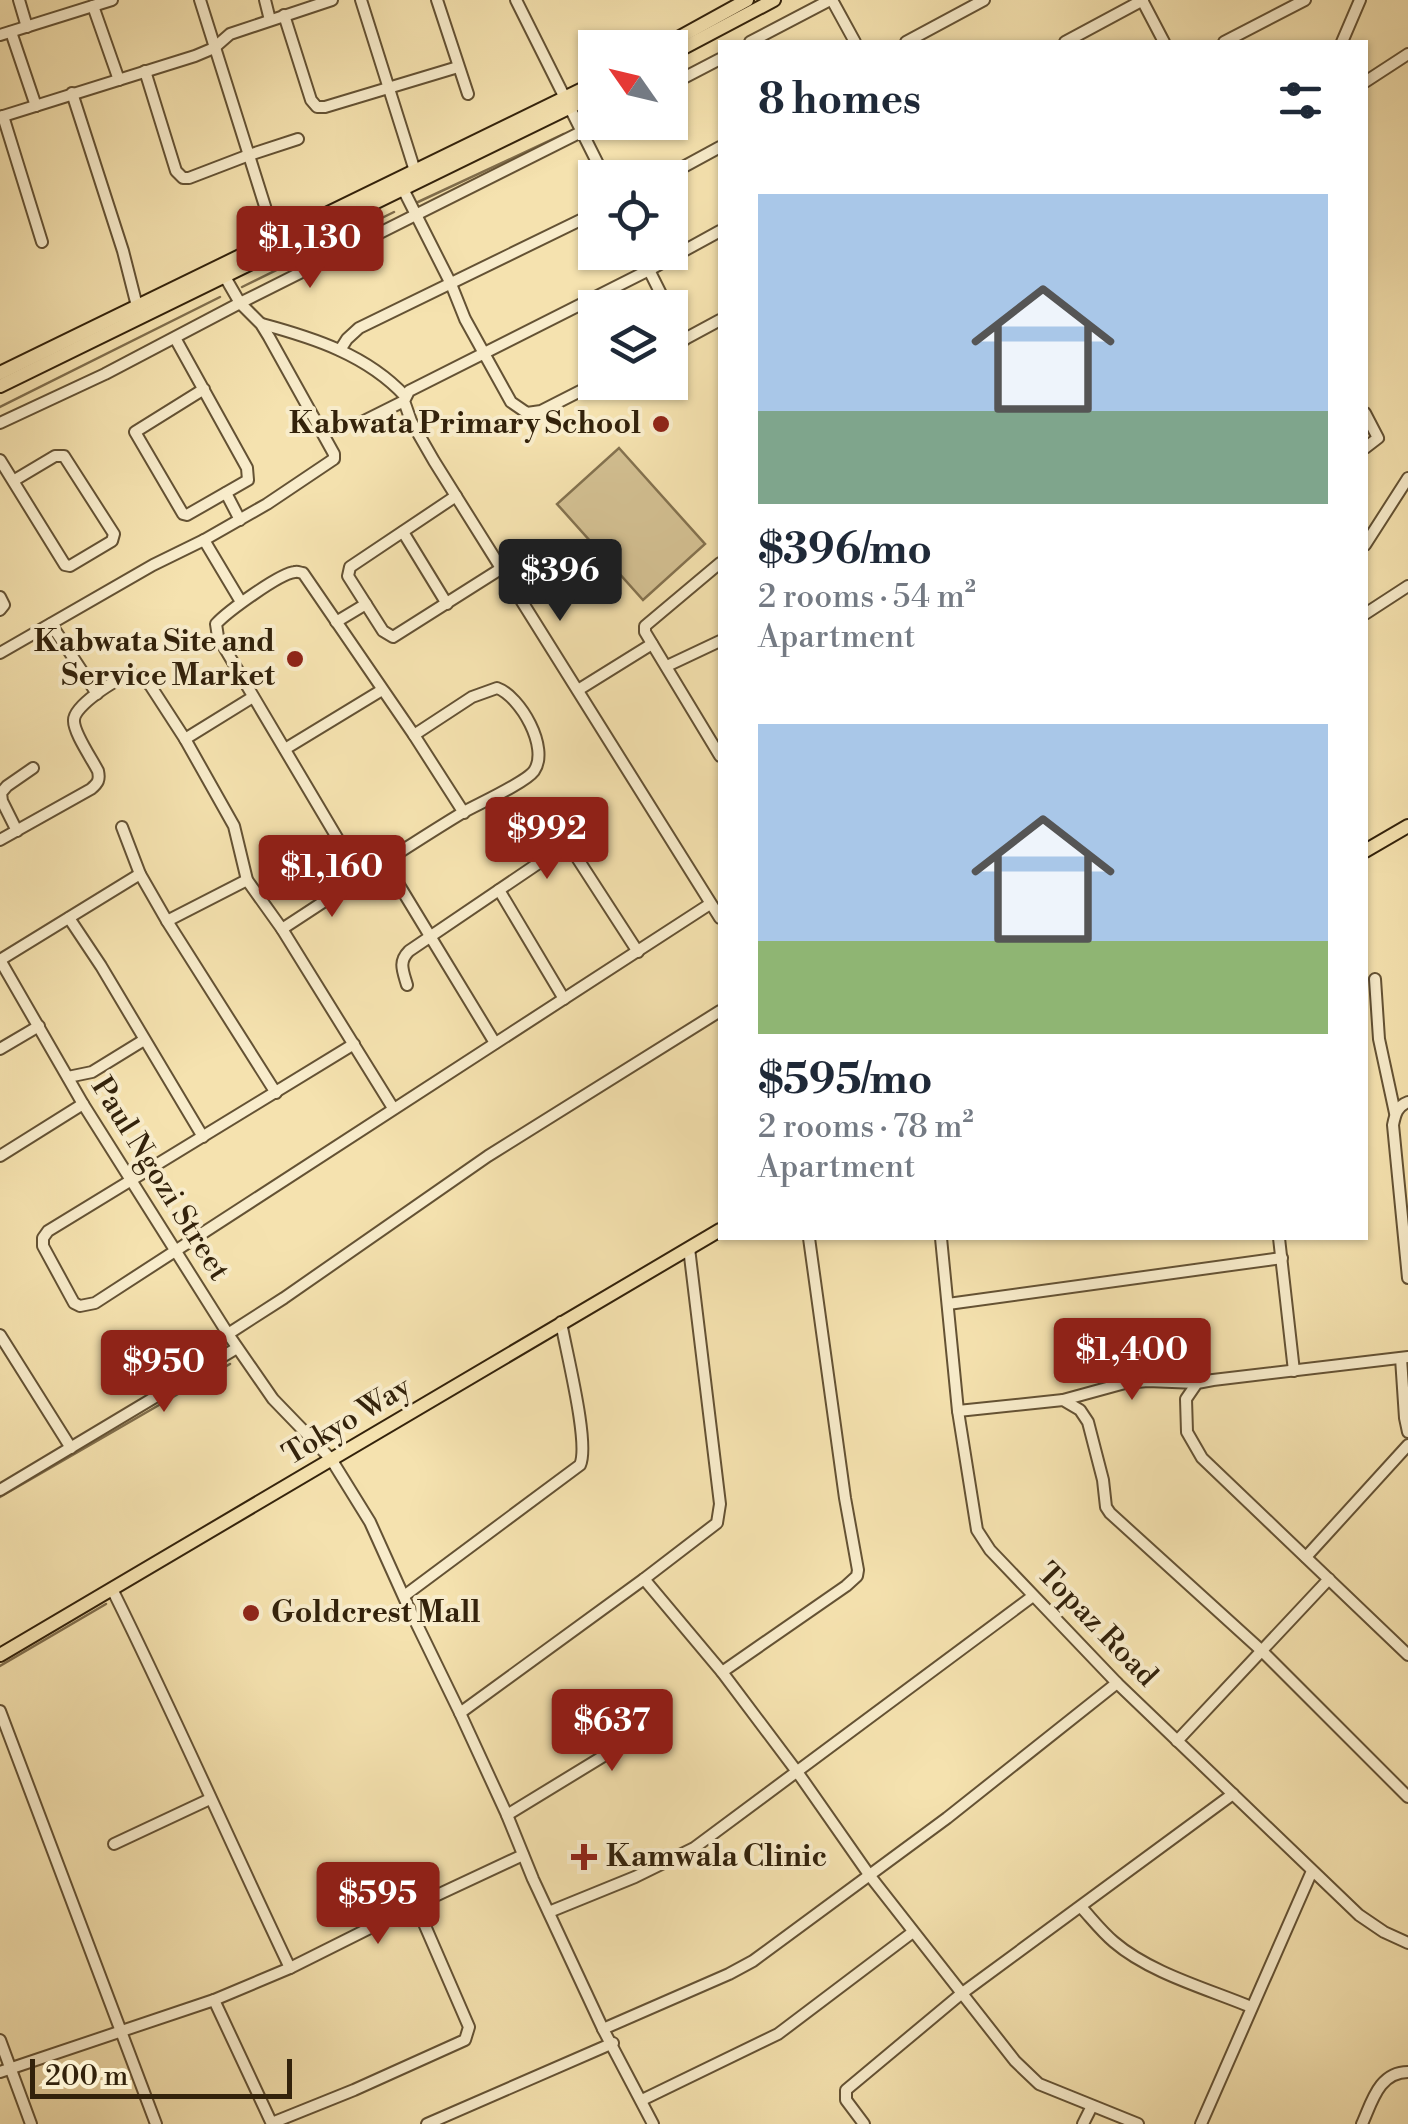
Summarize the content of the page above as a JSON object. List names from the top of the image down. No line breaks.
{"streets":{"main road":["Tokyo Way"],"street":["Paul Ngozi Street","Topaz Road"]},"crossings":[["Paul Ngozi Street","Tokyo Way"]],"places":{"other":["Kabwata Primary School","Kabwata Site and Service Market","Goldcrest Mall"],"health":["Kamwala Clinic"]},"scale_bar":"200 m","north":"top left","page":{"heading":"8 homes","list":[{"name":"$396/mo","note":"2 rooms · 54 m² · Apartment"},{"name":"$595/mo","note":"2 rooms · 78 m² · Apartment"}],"price":["$1,130","$396","$992","$1,160","$1,400","$950","$637","$595"],"scale":"200 m"}}
